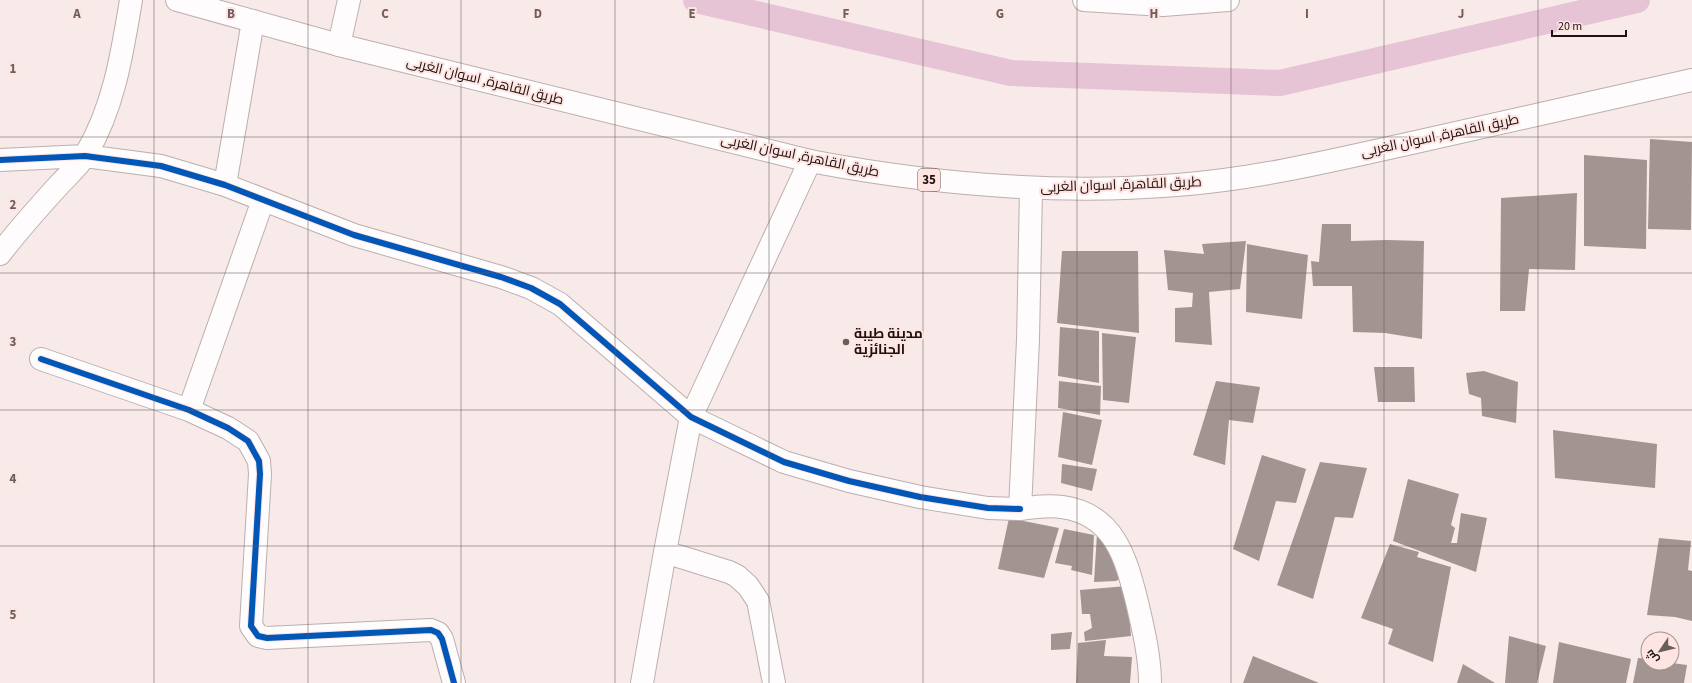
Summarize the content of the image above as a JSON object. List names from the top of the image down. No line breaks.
{"streets":{"street":["طريق القاهرة, اسوان الغربى","35"]},"places":["مدينة طيبة الجنائزية"],"scale_bar":"20 m","north":"bottom left","grid":{"columns":["A","B","C","D","E","F","G","H","I","J"],"rows":["1","2","3","4","5"]}}
